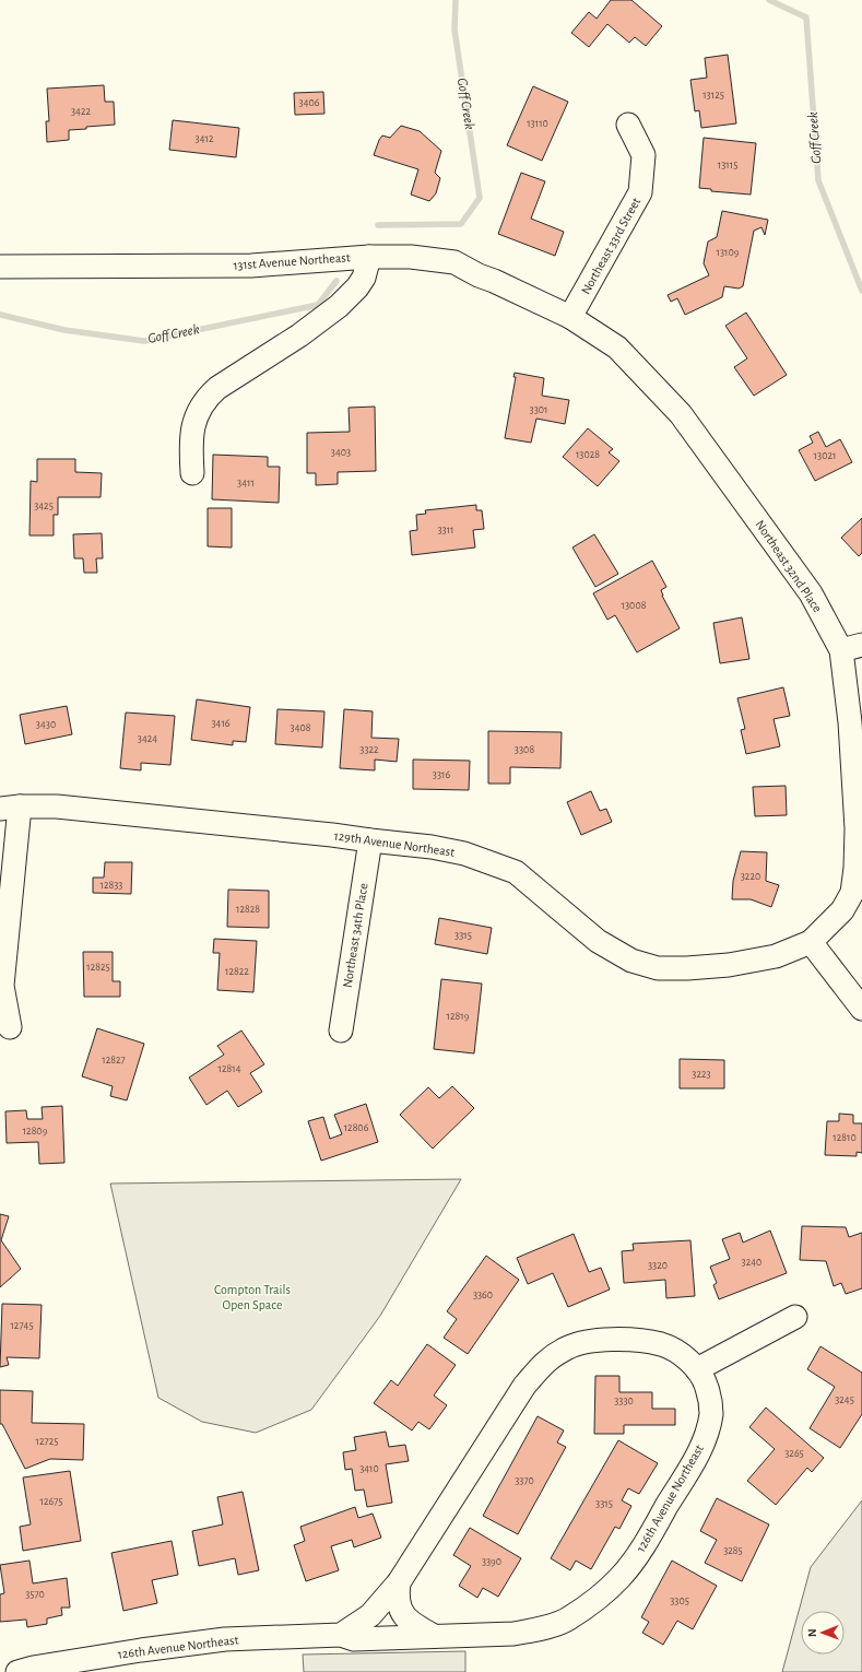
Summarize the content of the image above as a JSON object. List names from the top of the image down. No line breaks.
{"streets":{"street":["Northeast 33rd Street","131st Avenue Northeast","Northeast 32nd Place","129th Avenue Northeast","Northeast 34th Place","126th Avenue Northeast"]},"crossings":[["Northeast 33rd Street","131st Avenue Northeast"],["Northeast 33rd Street","Northeast 32nd Place"],["131st Avenue Northeast","Northeast 32nd Place"],["Northeast 32nd Place","129th Avenue Northeast"],["129th Avenue Northeast","Northeast 34th Place"]],"water":["Goff Creek"],"parks":["Compton Trails Open Space"],"house_numbers":["13125","3406","3422","13110","3412","13115","13109","3301","3403","13028","13021","3411","3425","3311","13008","3416","3430","3408","3424","3322","3308","3316","3220","12833","12828","3315","12825","12822","12819","12827","12814","3223","12806","12809","12810","3240","3320","3360","12745","3245","3330","12725","3265","3410","3370","12675","3315","3285","3390","3570","3305"],"north":"left"}
